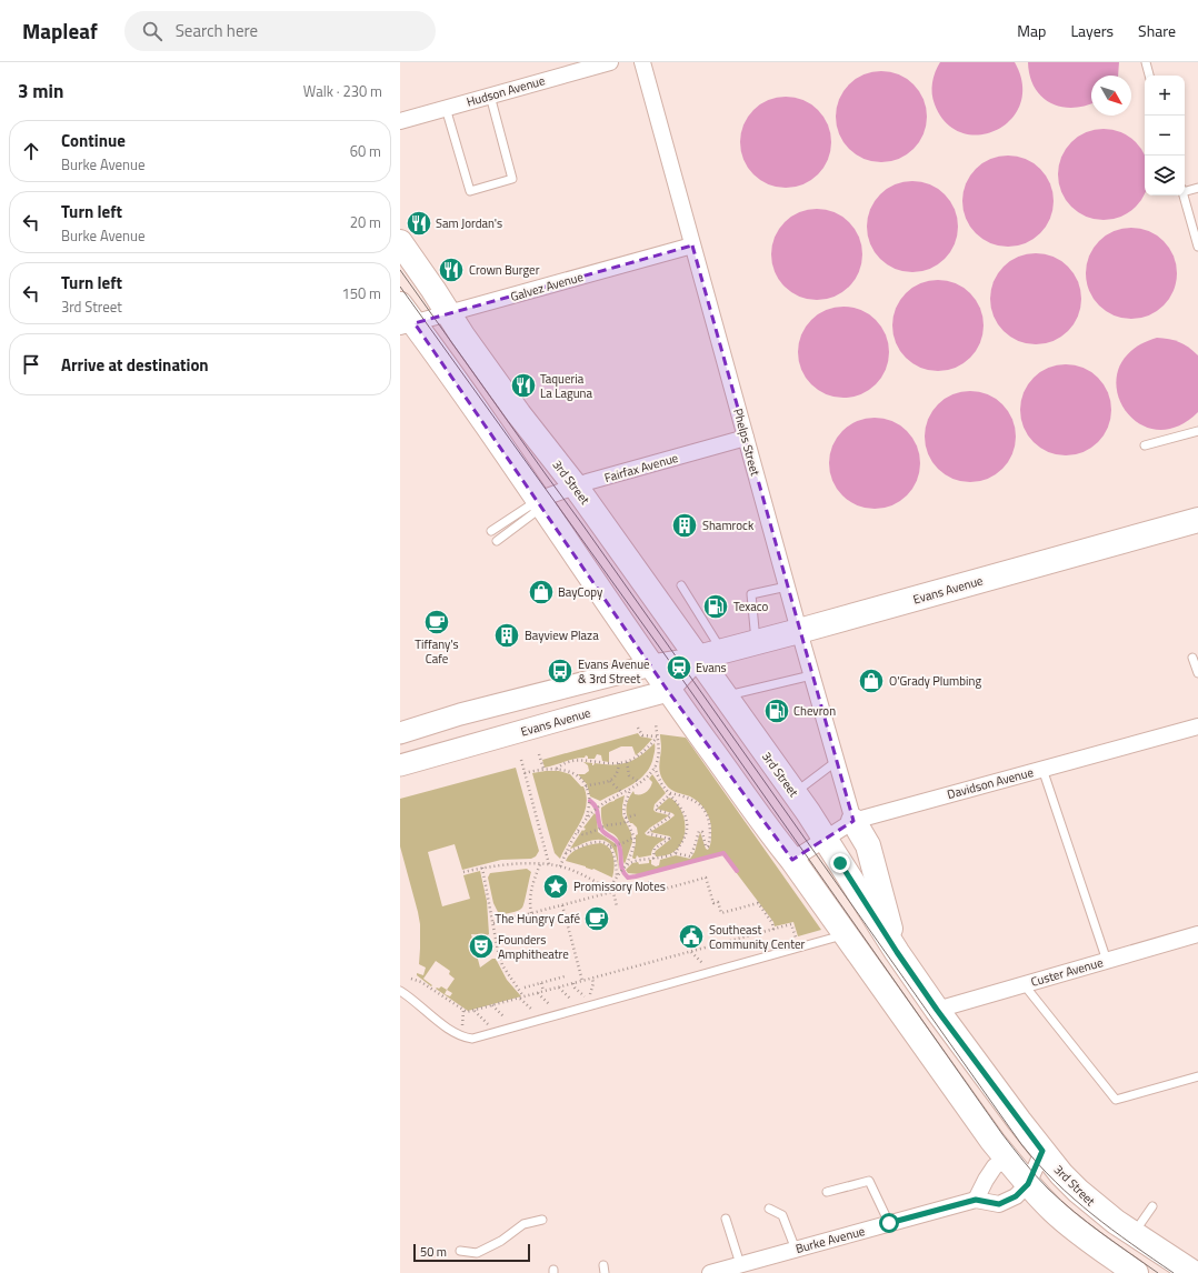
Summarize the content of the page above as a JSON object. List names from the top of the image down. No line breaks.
{"streets":{"main road":["3rd Street","Evans Avenue"],"street":["Hudson Avenue","Galvez Avenue","Phelps Street","Fairfax Avenue","Davidson Avenue","Custer Avenue","Burke Avenue"]},"crossings":[["Galvez Avenue","Phelps Street"],["Galvez Avenue","3rd Street"],["Phelps Street","Fairfax Avenue"],["Phelps Street","Evans Avenue"],["Phelps Street","Davidson Avenue"],["Fairfax Avenue","3rd Street"],["3rd Street","Evans Avenue"],["3rd Street","Davidson Avenue"],["3rd Street","Custer Avenue"],["3rd Street","Burke Avenue"]],"places":{"restaurant":["Sam Jordan's","Crown Burger","Taqueria La Laguna"],"building":["Shamrock","Bayview Plaza"],"shop":["BayCopy","O'Grady Plumbing"],"fuel station":["Texaco","Chevron"],"cafe":["Tiffany's Cafe","The Hungry Café"],"station":["Evans"],"bus stop":["Evans Avenue & 3rd Street"],"place":["Promissory Notes"],"public building":["Southeast Community Center"],"theatre":["Founders Amphitheatre"]},"scale_bar":"50 m","north":"bottom right","page":{"header":"Mapleaf","search":"Search here","nav":["Map","Layers","Share"],"heading":["3 min","Walk · 230 m"],"map_buttons":["+","−"],"list":[["Continue","Burke Avenue","60 m"],["Turn left","Burke Avenue","20 m"],["Turn left","3rd Street","150 m"],"Arrive at destination"],"scale":"50 m"}}
